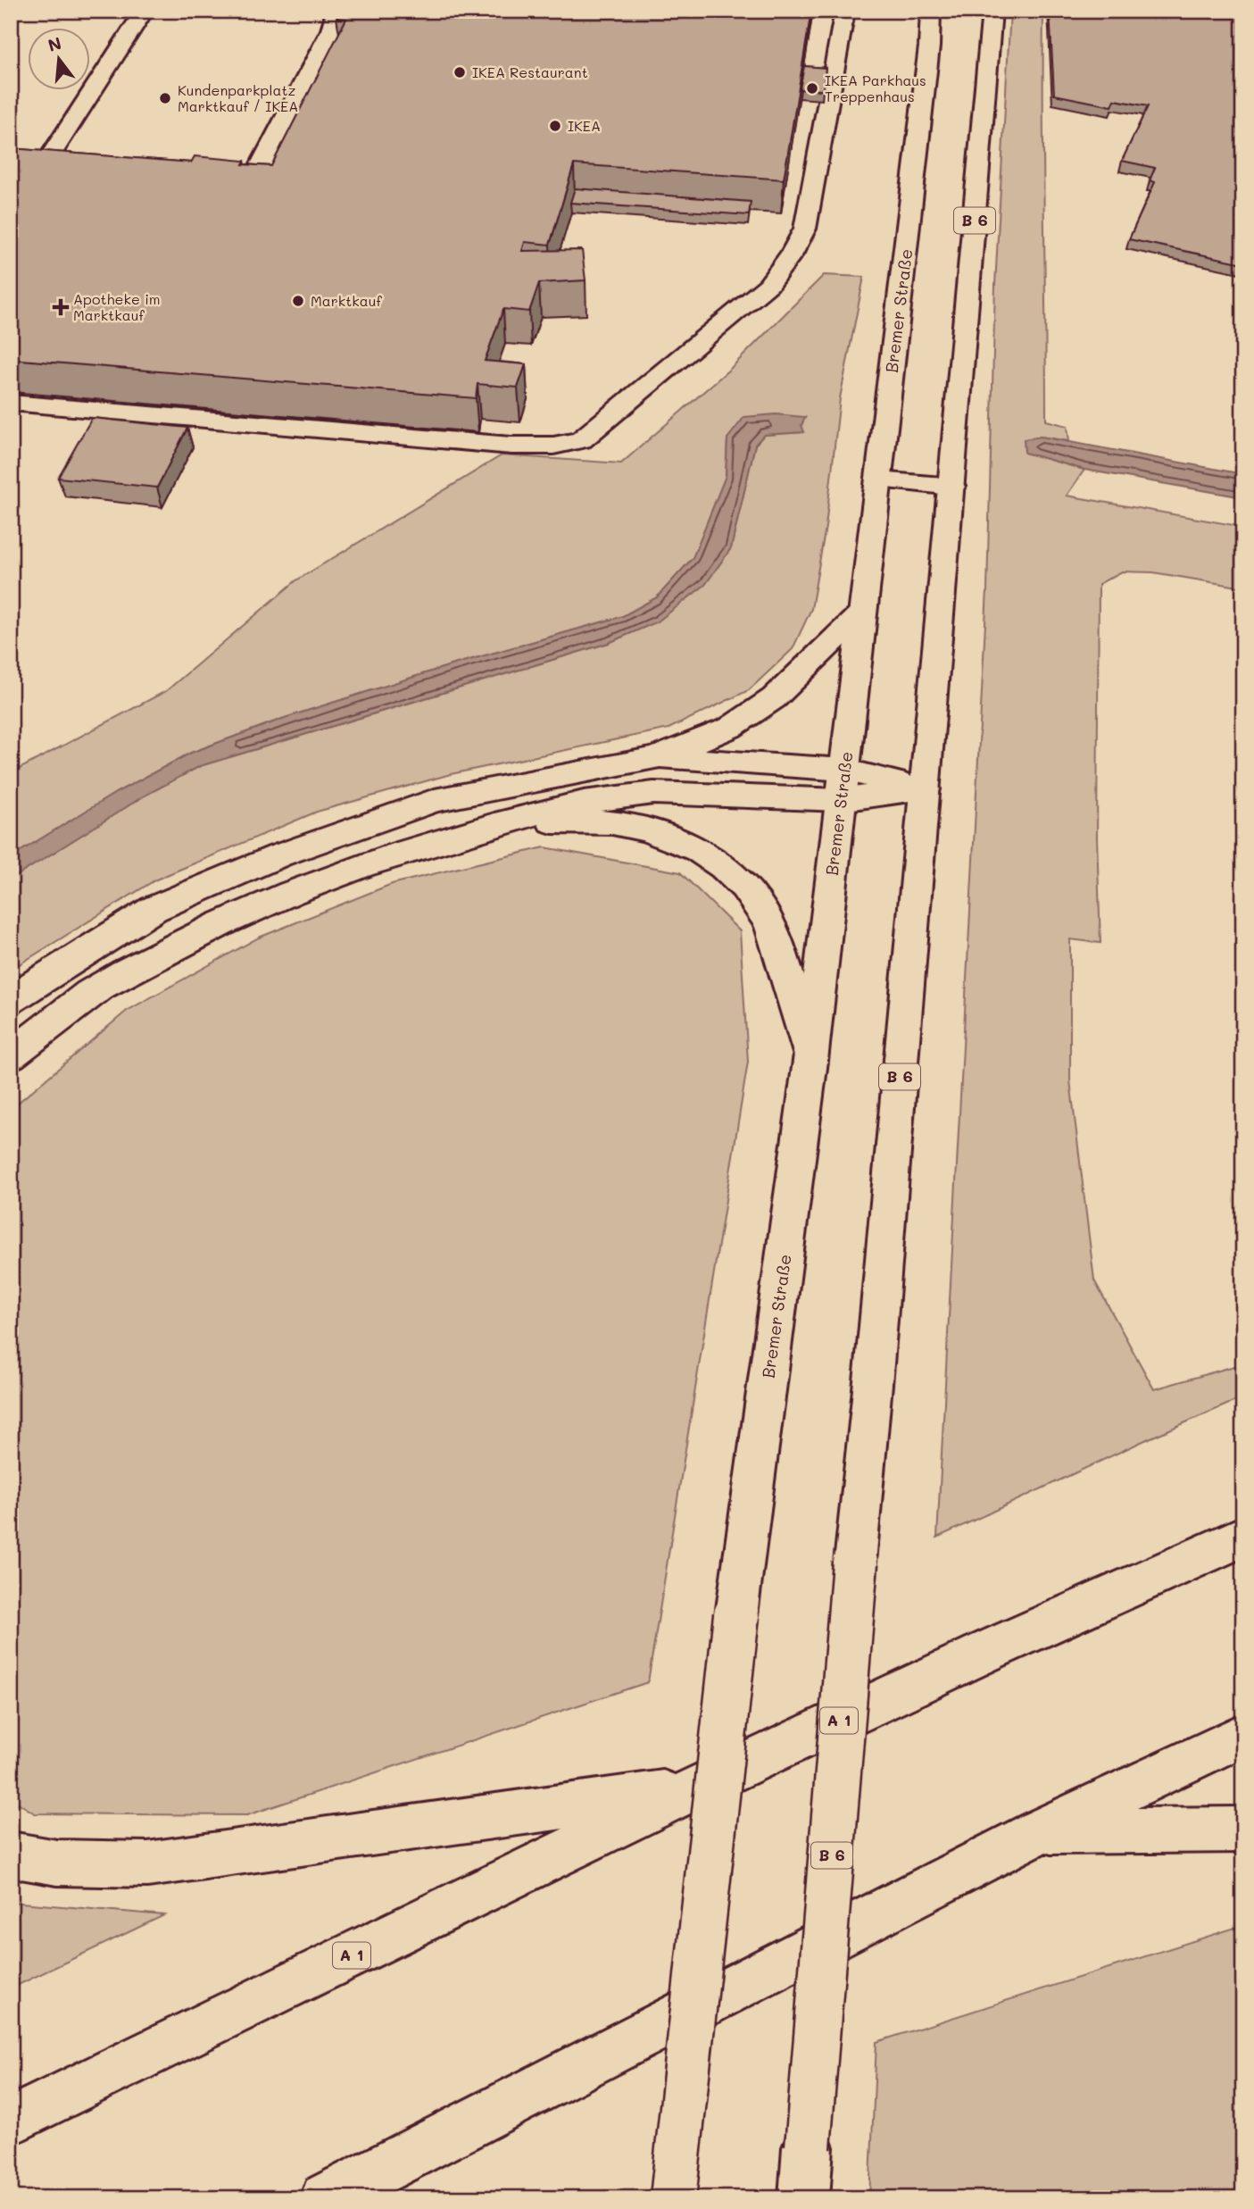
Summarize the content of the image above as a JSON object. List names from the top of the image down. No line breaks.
{"streets":{"main road":["B 6","Bremer Straße","A 1"]},"places":{"other":["IKEA Restaurant","IKEA Parkhaus Treppenhaus","Kundenparkplatz Marktkauf / IKEA","IKEA","Marktkauf"],"health":["Apotheke im Marktkauf"]},"north":"top"}
